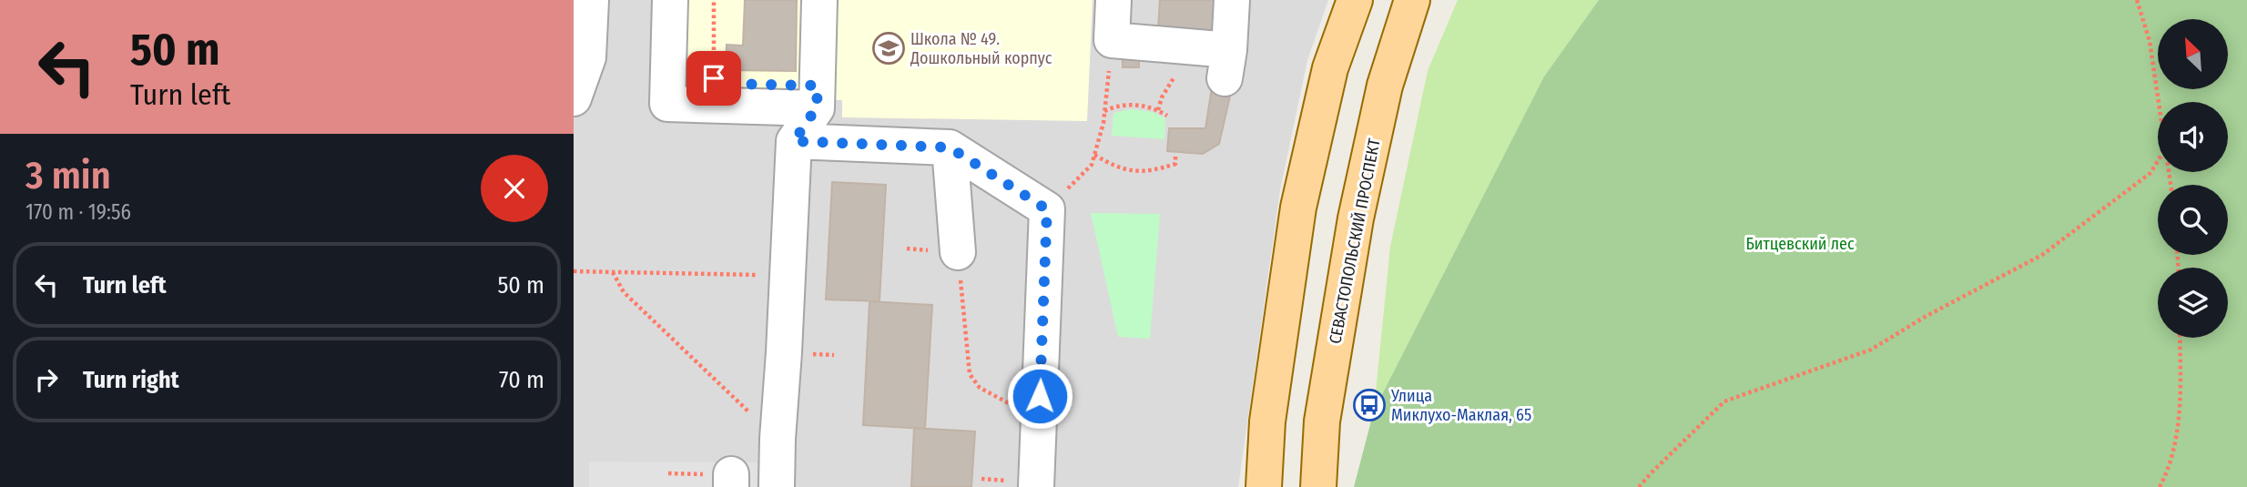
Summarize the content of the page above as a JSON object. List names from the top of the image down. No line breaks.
{"streets":{"main road":["СЕВАСТОПОЛЬСКИЙ ПРОСПЕКТ"]},"parks":["Битцевский лес"],"places":{"school or university":["Школа № 49. Дошкольный корпус"],"bus stop":["Улица Миклухо-Маклая, 65"]},"north":"top left","page":{"turn":["50 m","Turn left"],"heading":["3 min","170 m · 19:56"],"list":[{"name":"Turn left","value":"50 m"},{"name":"Turn right","value":"70 m"}]}}
